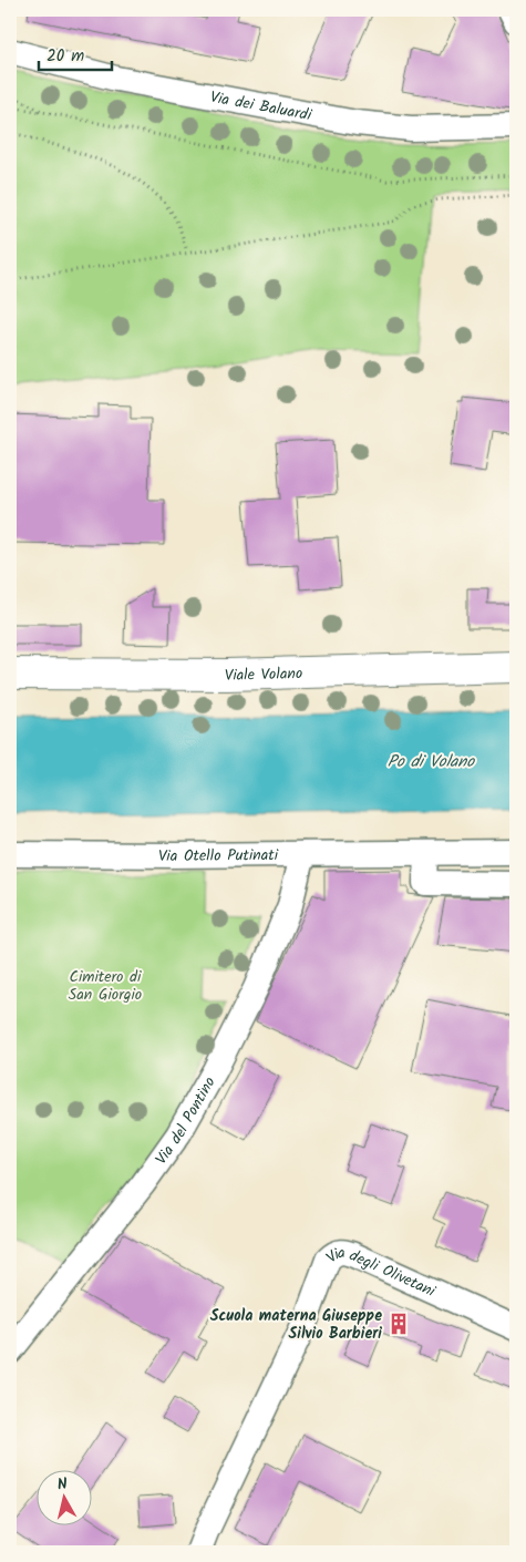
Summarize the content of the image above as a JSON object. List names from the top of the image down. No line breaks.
{"streets":{"main road":["Viale Volano"],"street":["Via dei Baluardi","Via Otello Putinati","Via del Pontino","Via degli Olivetani"]},"crossings":[["Via Otello Putinati","Via del Pontino"]],"water":["Po di Volano"],"parks":["Cimitero di San Giorgio"],"places":{"building":["Scuola materna Giuseppe Silvio Barbieri"]},"scale_bar":"20 m","north":"top"}
